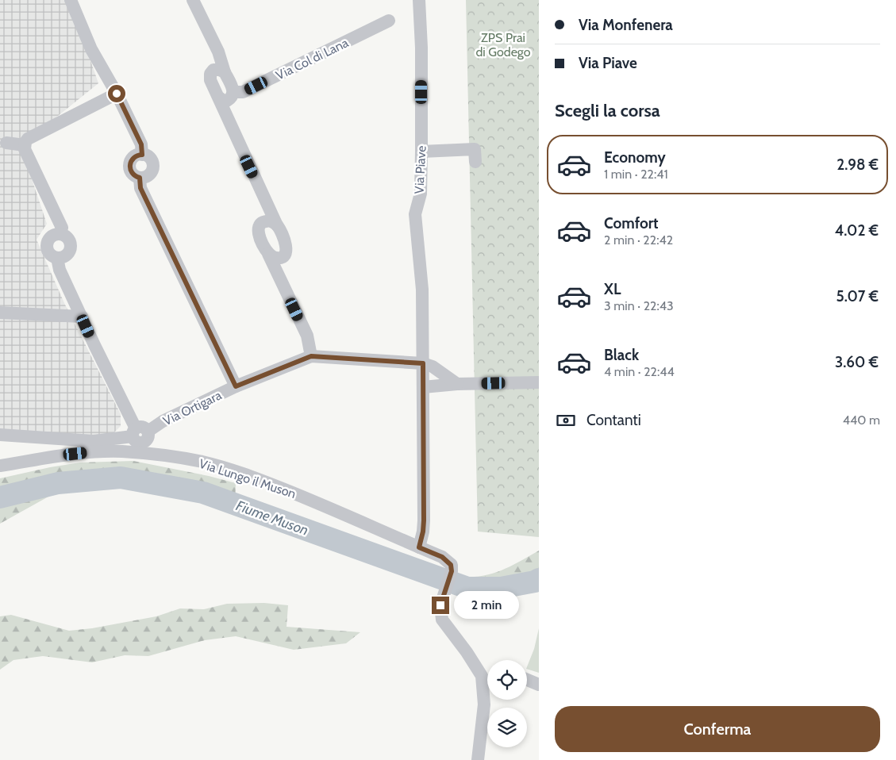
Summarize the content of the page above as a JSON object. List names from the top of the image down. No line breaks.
{"streets":{"street":["Via Col di Lana","Via Piave","Via Ortigara","Via Lungo il Muson"]},"crossings":[["Via Piave","Via Ortigara"],["Via Piave","Via Lungo il Muson"]],"water":["Fiume Muson"],"parks":["ZPS Prai di Godego"],"page":{"banner":["Via Monfenera","Via Piave"],"heading":"Scegli la corsa","list":[{"name":"Economy","note":"1 min · 22:41","value":"2.98 €"},{"name":"Comfort","note":"2 min · 22:42","value":"4.02 €"},{"name":"XL","note":"3 min · 22:43","value":"5.07 €"},{"name":"Black","note":"4 min · 22:44","value":"3.60 €"}],"pay":["Contanti","440 m"],"bubble":"2 min","buttons":"Conferma"}}
